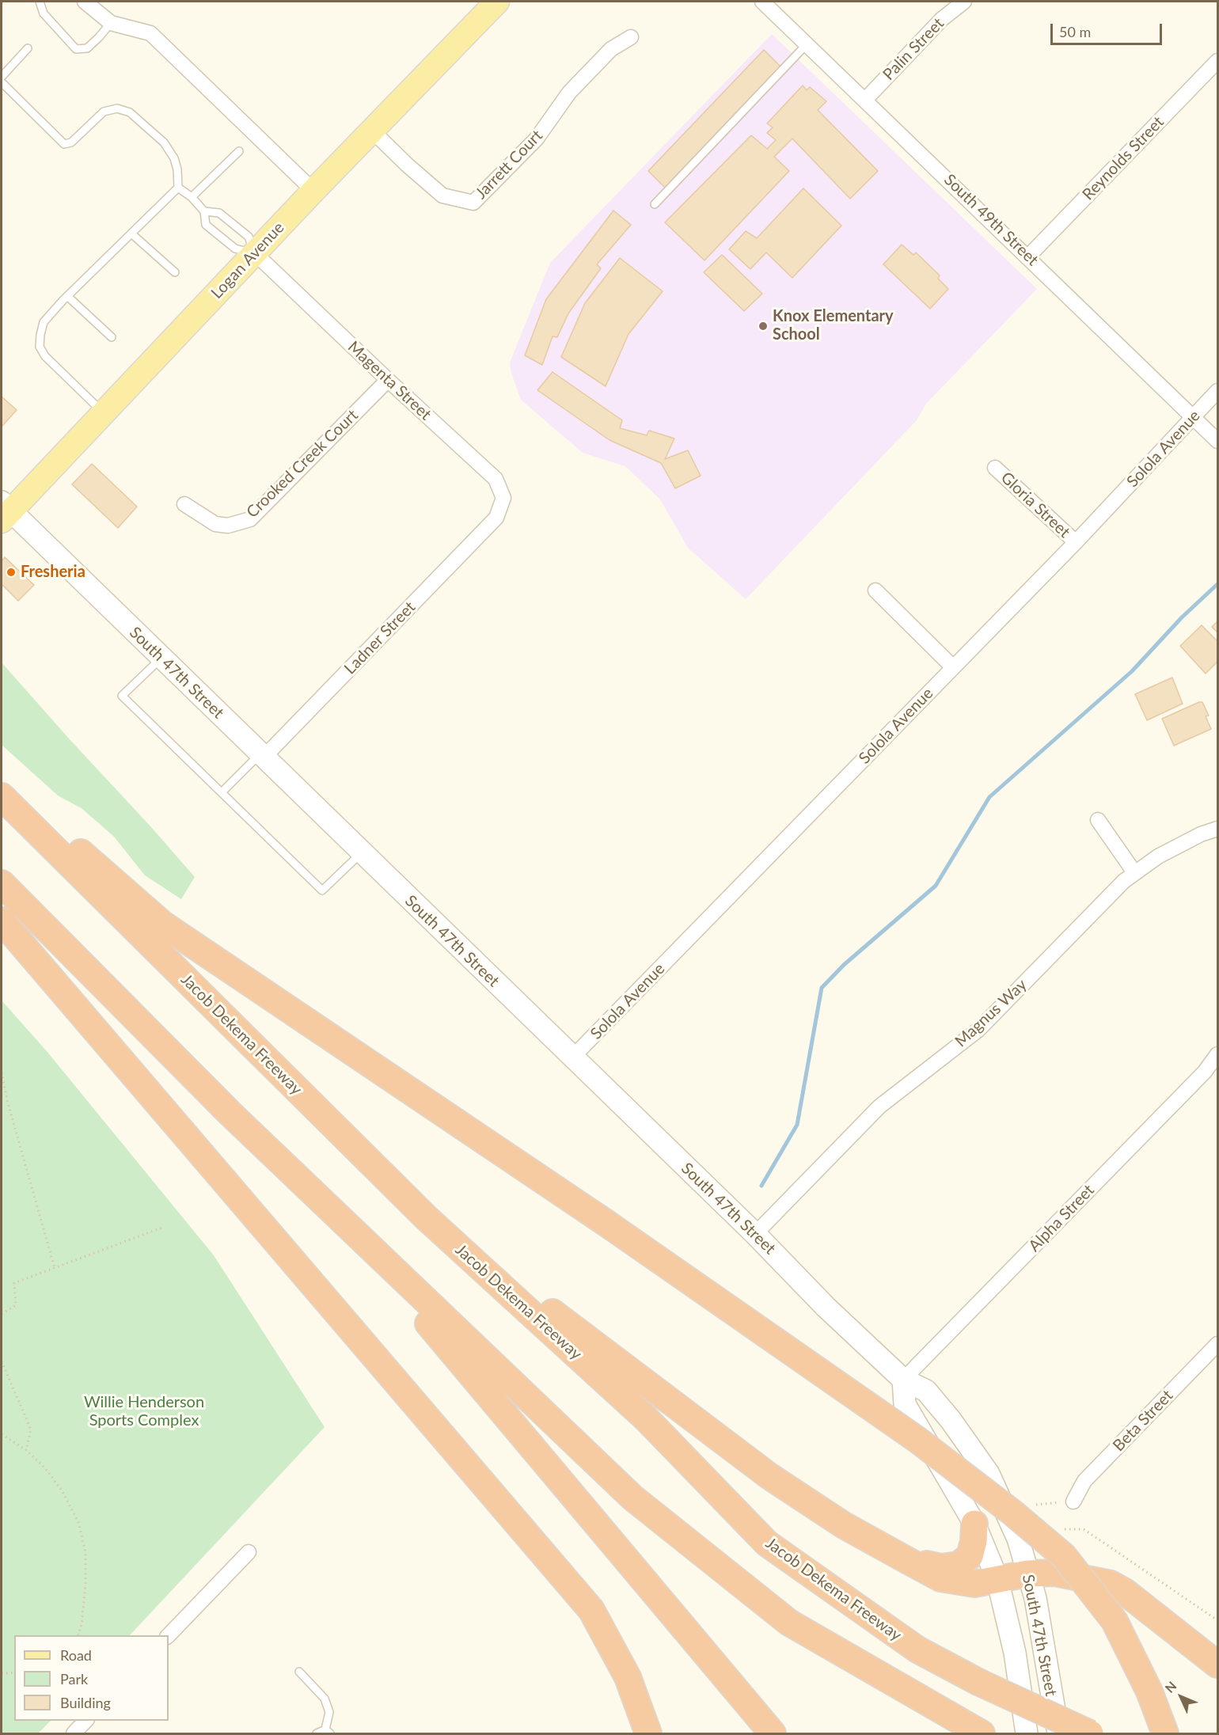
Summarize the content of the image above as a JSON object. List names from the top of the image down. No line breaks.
{"streets":{"highway":["Jacob Dekema Freeway"],"main road":["Logan Avenue","South 47th Street"],"street":["Palin Street","Reynolds Street","Jarrett Court","South 49th Street","Magenta Street","Solola Avenue","Crooked Creek Court","Gloria Street","Ladner Street","Magnus Way","Alpha Street","Beta Street"]},"crossings":[["Palin Street","South 49th Street"],["Reynolds Street","South 49th Street"],["Jarrett Court","Logan Avenue"],["South 49th Street","Solola Avenue"],["Logan Avenue","Magenta Street"],["Logan Avenue","South 47th Street"],["Magenta Street","Crooked Creek Court"],["Magenta Street","Ladner Street"],["Solola Avenue","Gloria Street"],["Solola Avenue","South 47th Street"],["Ladner Street","South 47th Street"],["South 47th Street","Magnus Way"],["South 47th Street","Alpha Street"]],"parks":["Willie Henderson Sports Complex"],"places":["Knox Elementary School","Fresheria"],"legend":["Road","Park","Building"],"scale_bar":"50 m","north":"top left"}
